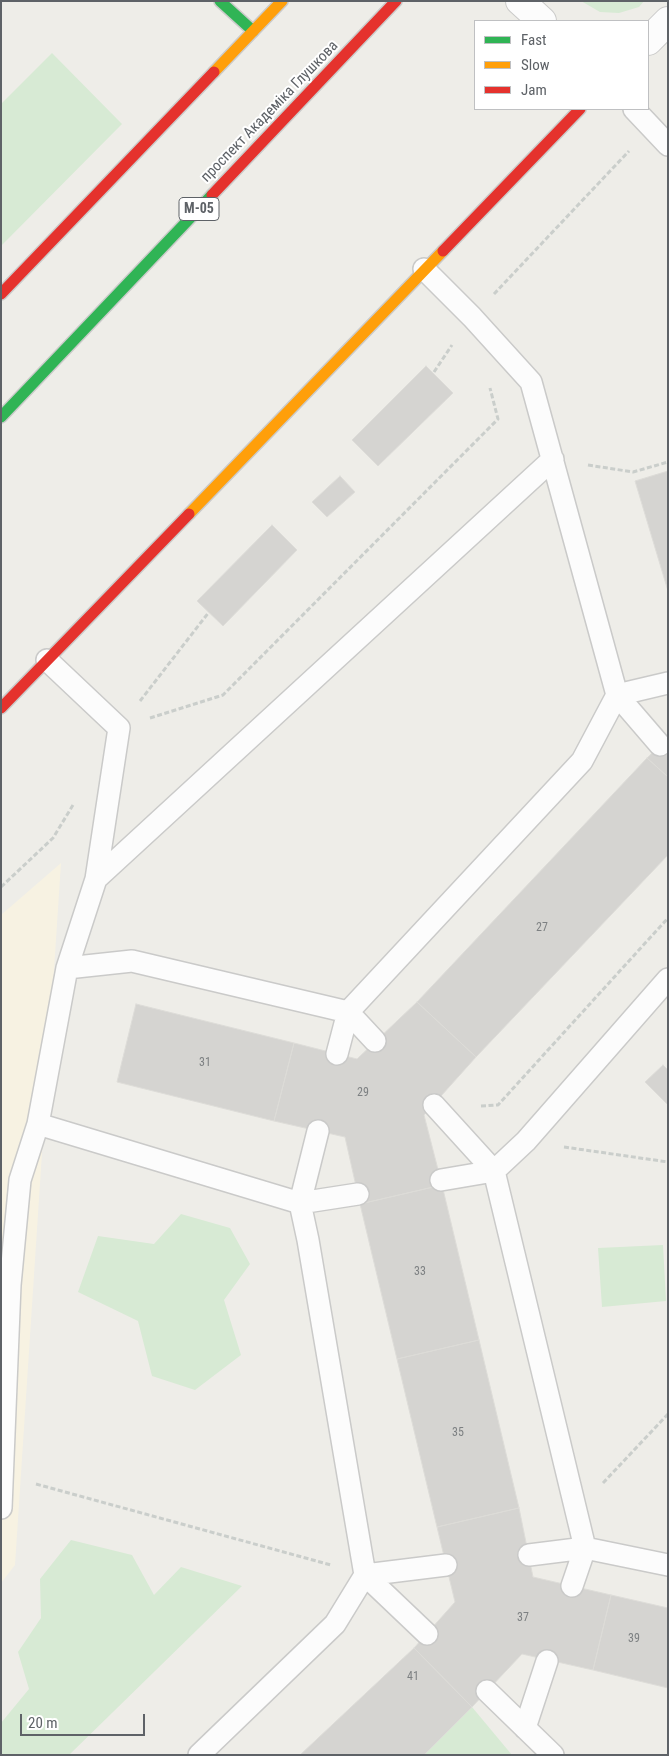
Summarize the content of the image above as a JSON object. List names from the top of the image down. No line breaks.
{"streets":{"main road":["проспект Академіка Глушкова","М-05"]},"house_numbers":["27","31","29","33","35","37","39","41"],"legend":["Fast","Slow","Jam"],"scale_bar":"20 m"}
